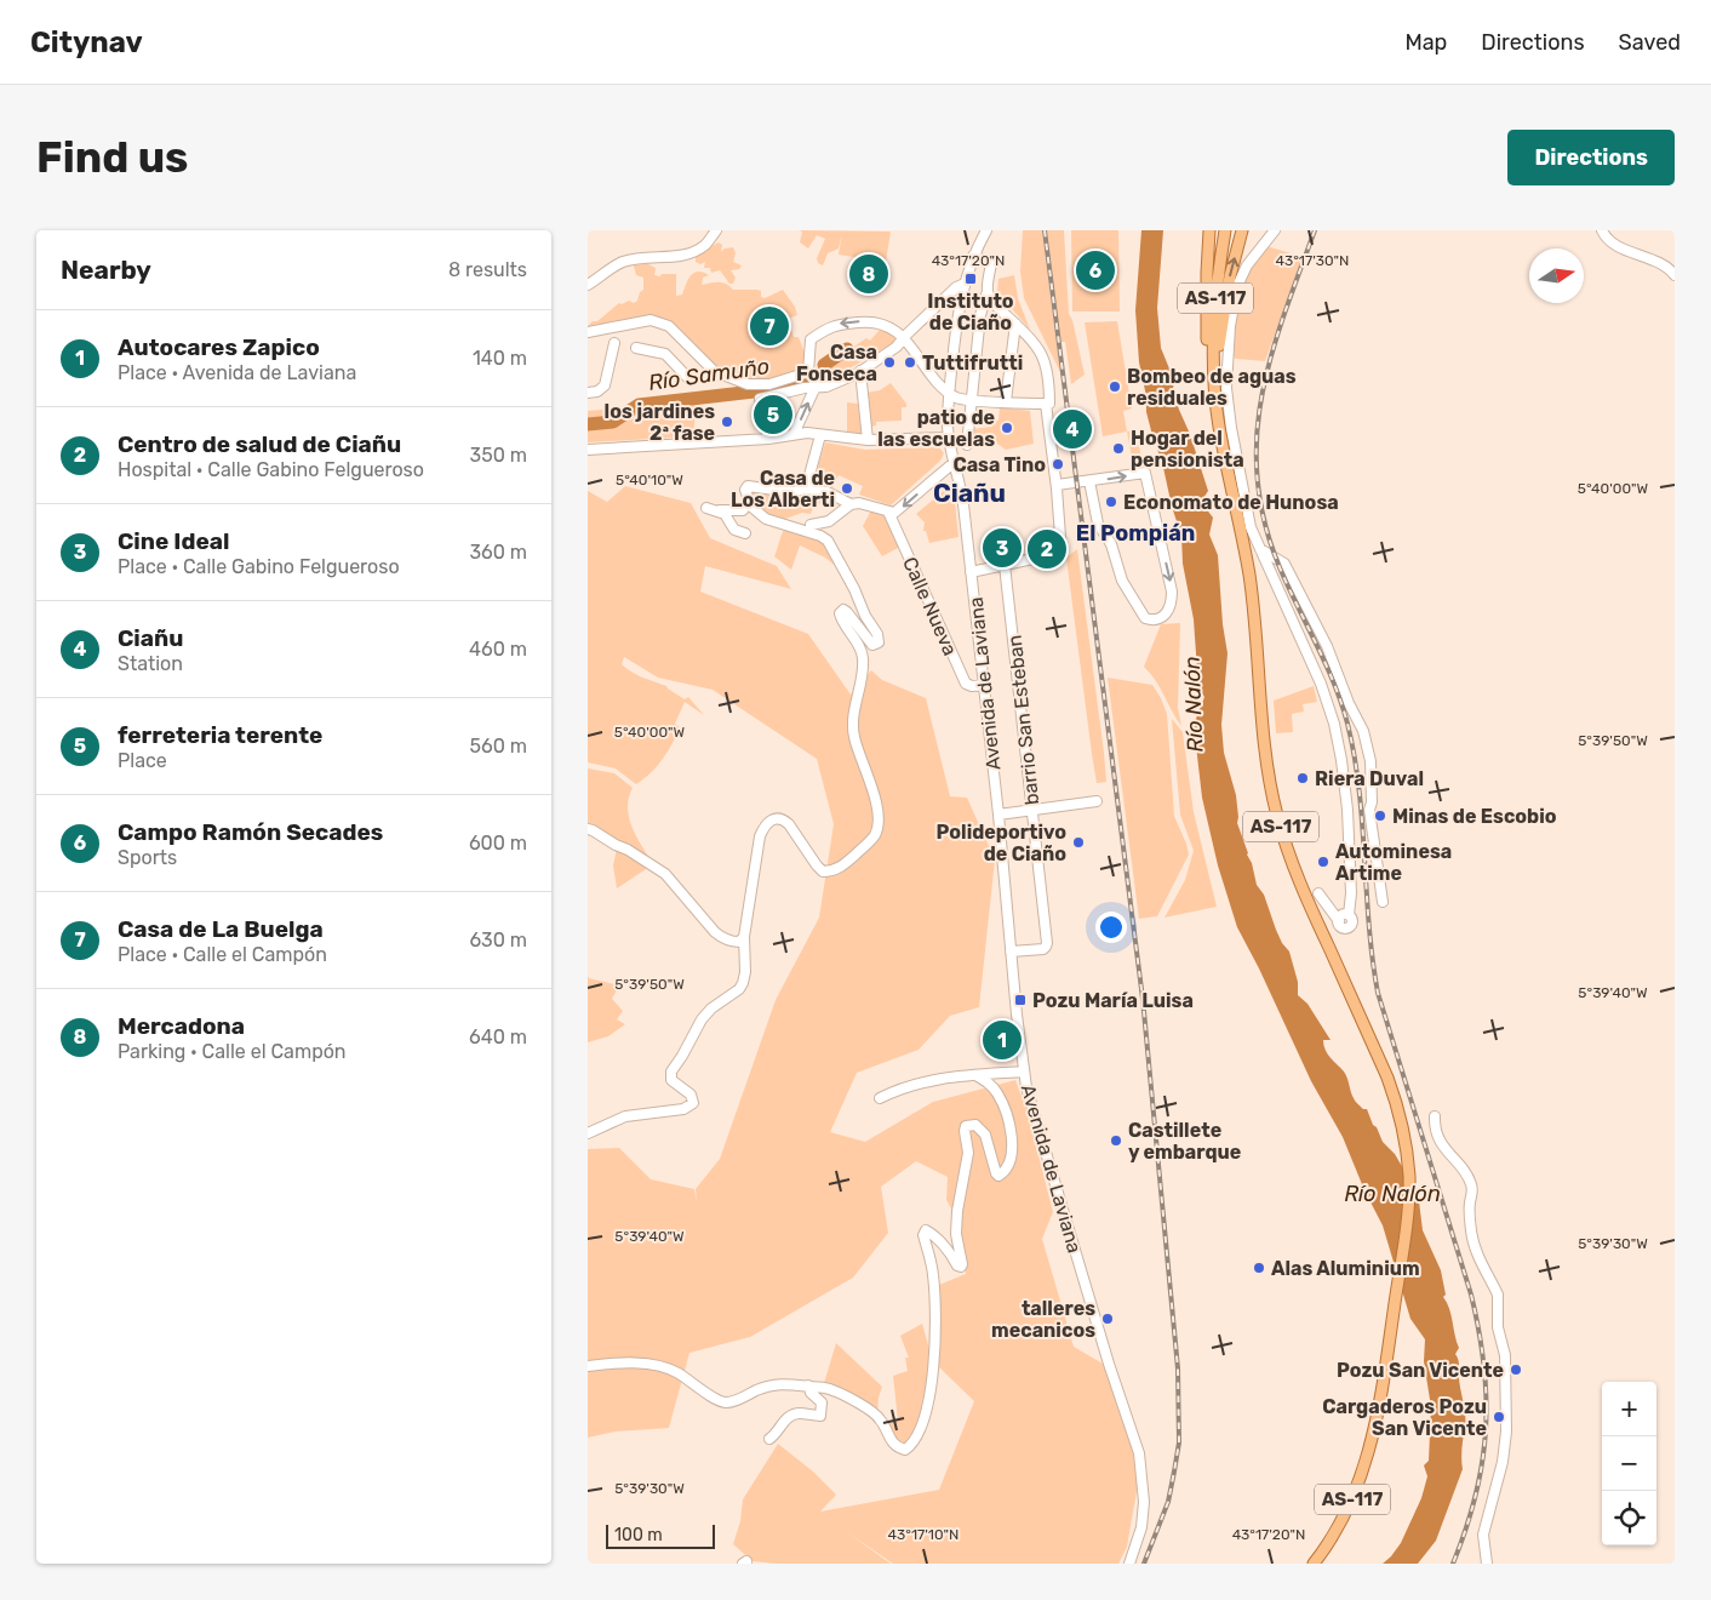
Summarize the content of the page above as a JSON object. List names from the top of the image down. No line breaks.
{"streets":{"main road":["AS-117"],"street":["Calle Nueva","Avenida de Laviana","barrio San Esteban"]},"crossings":[["Calle Nueva","Avenida de Laviana"],["Avenida de Laviana","barrio San Esteban"]],"districts":["Ciañu","El Pompián"],"water":["Río Samuño","Río Nalón"],"places":{"transit":["Instituto de Ciaño","Pozu María Luisa"],"other":["Casa Fonseca","Tuttifrutti","Bombeo de aguas residuales","los jardines 2ª fase","patio de las escuelas","Hogar del pensionista","Casa Tino","Casa de Los Alberti","Economato de Hunosa","Riera Duval","Minas de Escobio","Polideportivo de Ciaño","Autominesa Artime","Castillete y embarque","Alas Aluminium","talleres mecanicos","Pozu San Vicente","Cargaderos Pozu San Vicente"]},"scale_bar":"100 m","north":"right","page":{"header":"Citynav","nav":["Map","Directions","Saved"],"buttons":"Directions","title":"Find us","heading":["Nearby","8 results"],"pins":["6","8","7","5","4","3","2","1"],"list":[{"mark":"1","name":"Autocares Zapico","note":"Place · Avenida de Laviana","value":"140 m"},{"mark":"2","name":"Centro de salud de Ciañu","note":"Hospital · Calle Gabino Felgueroso","value":"350 m"},{"mark":"3","name":"Cine Ideal","note":"Place · Calle Gabino Felgueroso","value":"360 m"},{"mark":"4","name":"Ciañu","note":"Station","value":"460 m"},{"mark":"5","name":"ferreteria terente","note":"Place","value":"560 m"},{"mark":"6","name":"Campo Ramón Secades","note":"Sports","value":"600 m"},{"mark":"7","name":"Casa de La Buelga","note":"Place · Calle el Campón","value":"630 m"},{"mark":"8","name":"Mercadona","note":"Parking · Calle el Campón","value":"640 m"}],"map_buttons":["+","−"],"scale":"100 m"},"coordinates":["43°17'20\"N","43°17'30\"N","5°40'10\"W","5°40'00\"W","5°39'50\"W","5°39'40\"W","5°39'30\"W","43°17'10\"N"]}
